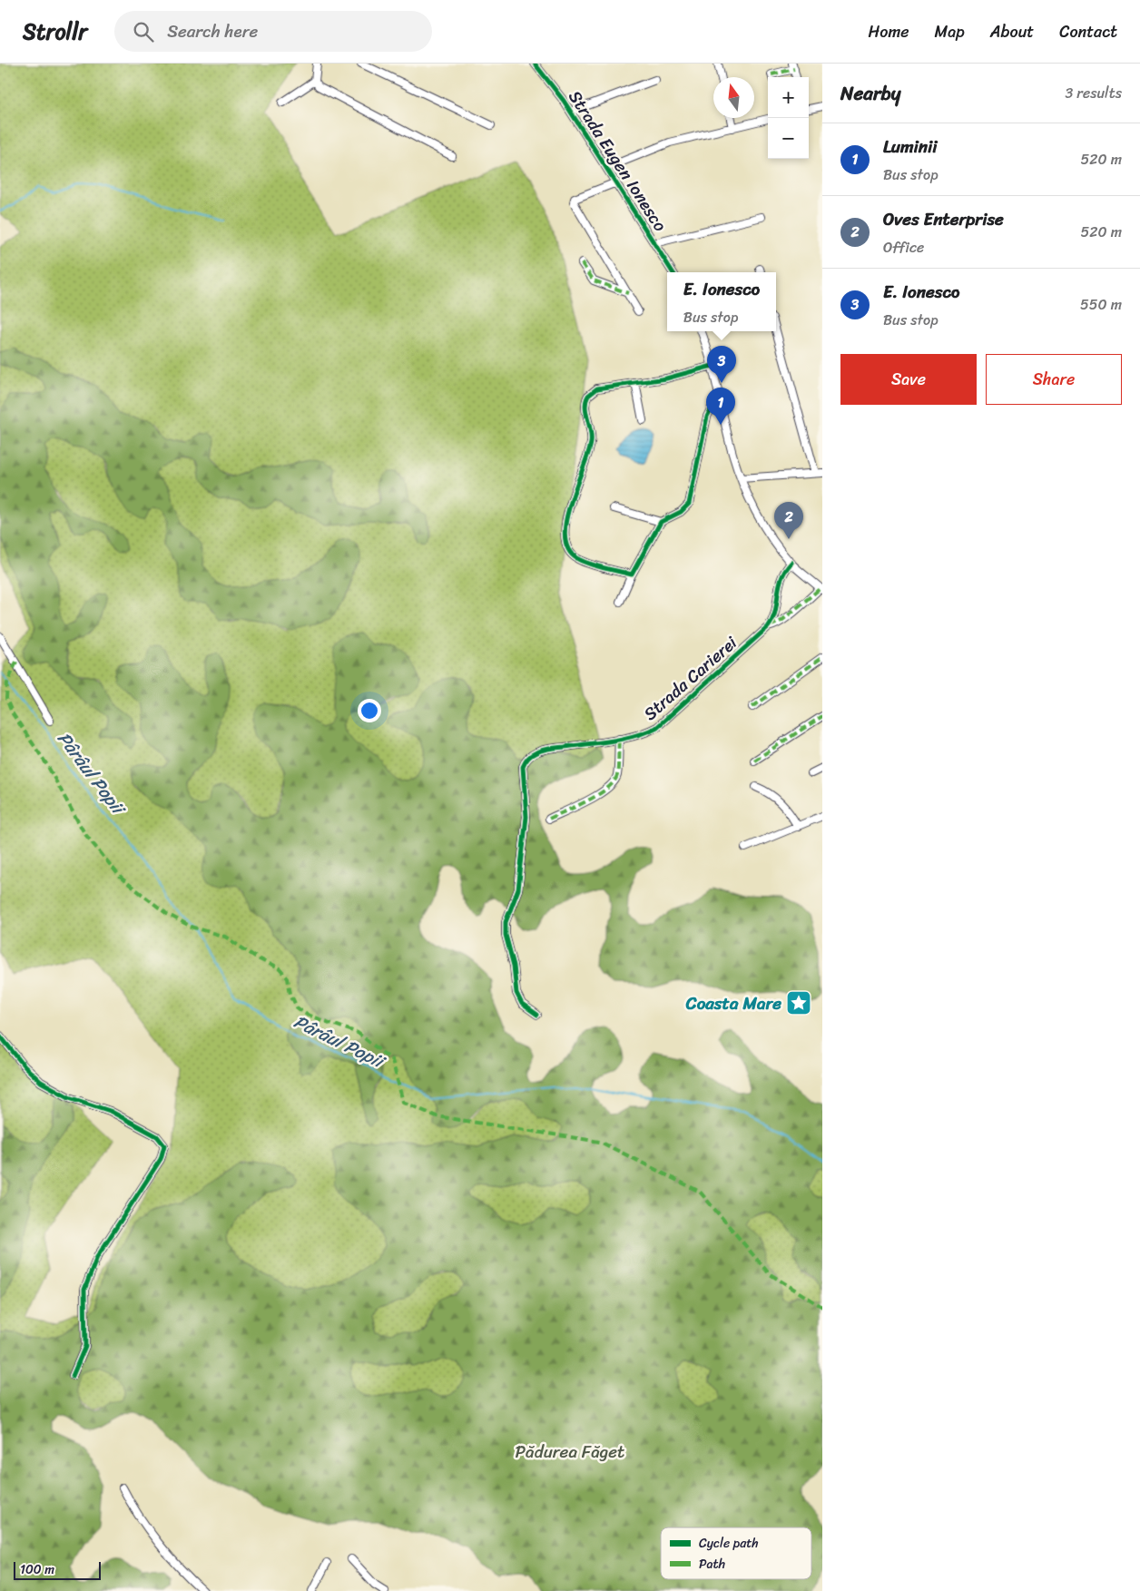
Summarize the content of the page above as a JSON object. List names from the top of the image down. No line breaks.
{"streets":{"street":["Strada Eugen Ionesco","Strada Carierei"]},"water":["Pârâul Popii"],"parks":["Pădurea Făget"],"places":{"place":["Coasta Mare"]},"legend":["Cycle path","Path"],"scale_bar":"100 m","north":"top","page":{"header":"Strollr","search":"Search here","nav":["Home","Map","About","Contact"],"heading":["Nearby","3 results"],"map_buttons":["+","−"],"list":[{"mark":"1","name":"Luminii","note":"Bus stop","value":"520 m"},{"mark":"2","name":"Oves Enterprise","note":"Office","value":"520 m"},{"mark":"3","name":"E. Ionesco","note":"Bus stop","value":"550 m"}],"popup":["E. Ionesco","Bus stop"],"buttons":["Save","Share"],"pins":["3","1","2"],"scale":"100 m"}}
